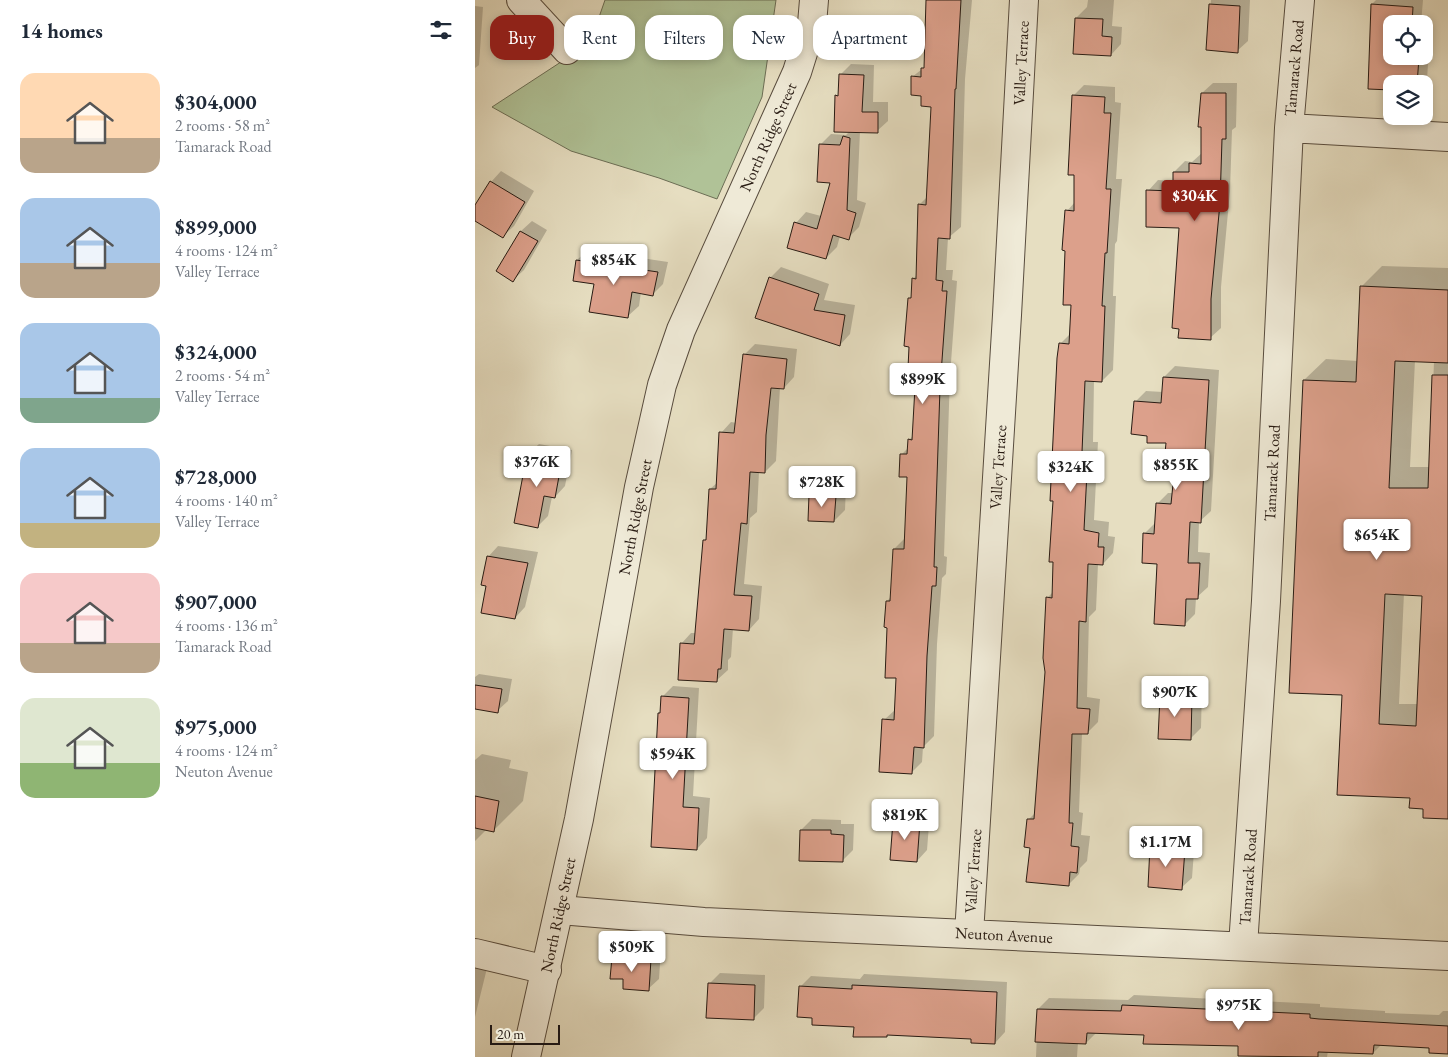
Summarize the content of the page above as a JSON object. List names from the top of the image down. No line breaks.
{"streets":{"street":["Valley Terrace","Tamarack Road","North Ridge Street","Neuton Avenue"]},"crossings":[["Valley Terrace","Neuton Avenue"],["Tamarack Road","Neuton Avenue"],["North Ridge Street","Neuton Avenue"]],"scale_bar":"20 m","page":{"heading":"14 homes","chip":["Buy","Rent","Filters","New","Apartment"],"list":[{"name":"$304,000","note":"2 rooms · 58 m² · Tamarack Road"},{"name":"$899,000","note":"4 rooms · 124 m² · Valley Terrace"},{"name":"$324,000","note":"2 rooms · 54 m² · Valley Terrace"},{"name":"$728,000","note":"4 rooms · 140 m² · Valley Terrace"},{"name":"$907,000","note":"4 rooms · 136 m² · Tamarack Road"},{"name":"$975,000","note":"4 rooms · 124 m² · Neuton Avenue"}],"price":["$304K","$854K","$899K","$376K","$855K","$324K","$728K","$654K","$907K","$594K","$819K","$1.17M","$509K","$975K"],"scale":"20 m"}}
